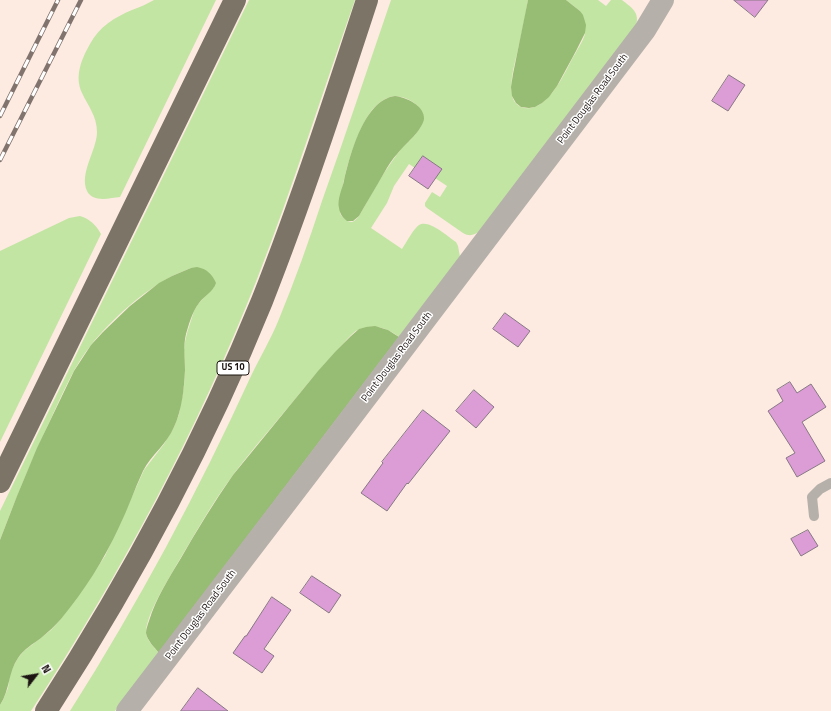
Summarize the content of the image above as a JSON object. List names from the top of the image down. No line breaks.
{"streets":{"highway":["US 10"],"street":["Point Douglas Road South"]},"north":"top right"}
